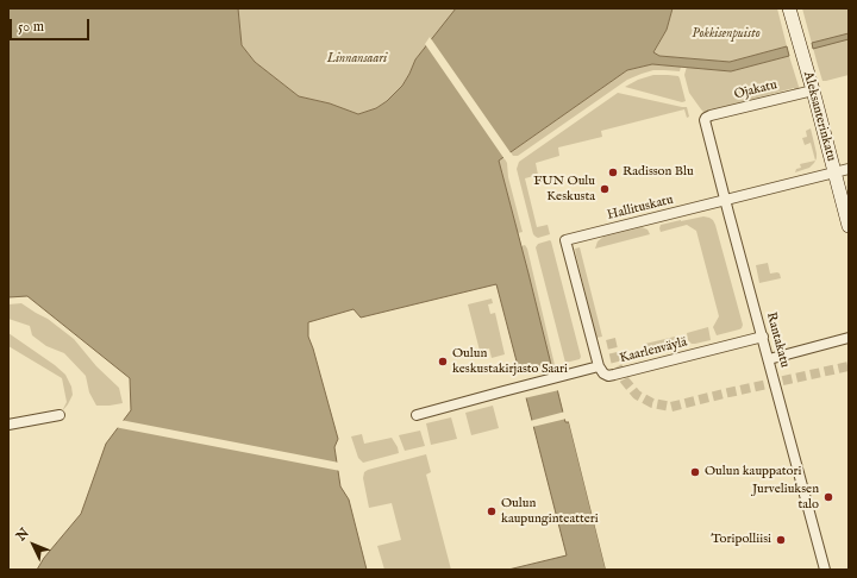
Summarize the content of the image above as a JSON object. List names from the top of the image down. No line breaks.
{"streets":{"main road":["Aleksanterinkatu"],"street":["Ojakatu","Hallituskatu","Rantakatu","Kaarlenväylä"]},"crossings":[["Ojakatu","Aleksanterinkatu"],["Ojakatu","Rantakatu"],["Aleksanterinkatu","Hallituskatu"],["Hallituskatu","Rantakatu"],["Hallituskatu","Kaarlenväylä"],["Rantakatu","Kaarlenväylä"]],"parks":["Pokkisenpuisto","Linnansaari"],"places":["Radisson Blu","FUN Oulu Keskusta","Oulun keskustakirjasto Saari","Oulun kauppatori","Jurveliuksen talo","Oulun kaupunginteatteri","Toripolliisi"],"scale_bar":"50 m","north":"top left"}
